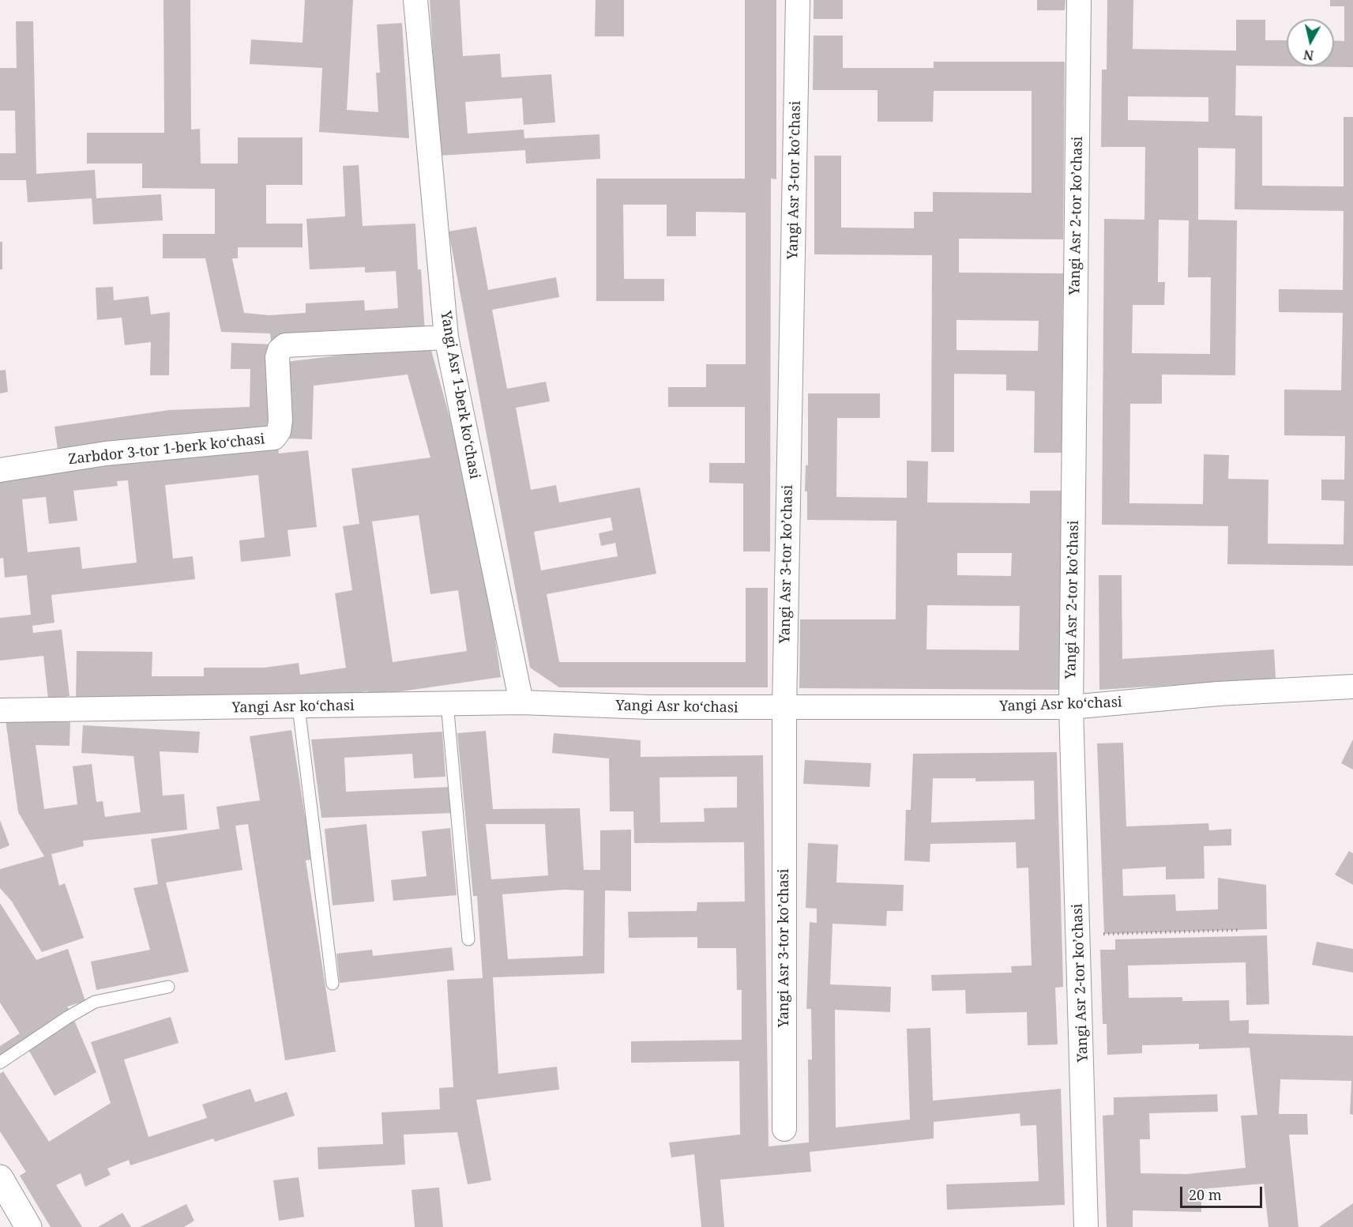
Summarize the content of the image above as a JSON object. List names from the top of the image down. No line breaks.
{"streets":{"street":["Yangi Asr 3-tor koʼchasi","Yangi Asr 2-tor koʼchasi","Yangi Asr 1-berk koʻchasi","Zarbdor 3-tor 1-berk koʻchasi","Yangi Asr koʻchasi"]},"crossings":[["Yangi Asr 3-tor koʼchasi","Yangi Asr koʻchasi"],["Yangi Asr 2-tor koʼchasi","Yangi Asr koʻchasi"],["Yangi Asr 1-berk koʻchasi","Zarbdor 3-tor 1-berk koʻchasi"],["Yangi Asr 1-berk koʻchasi","Yangi Asr koʻchasi"]],"scale_bar":"20 m","north":"bottom"}
